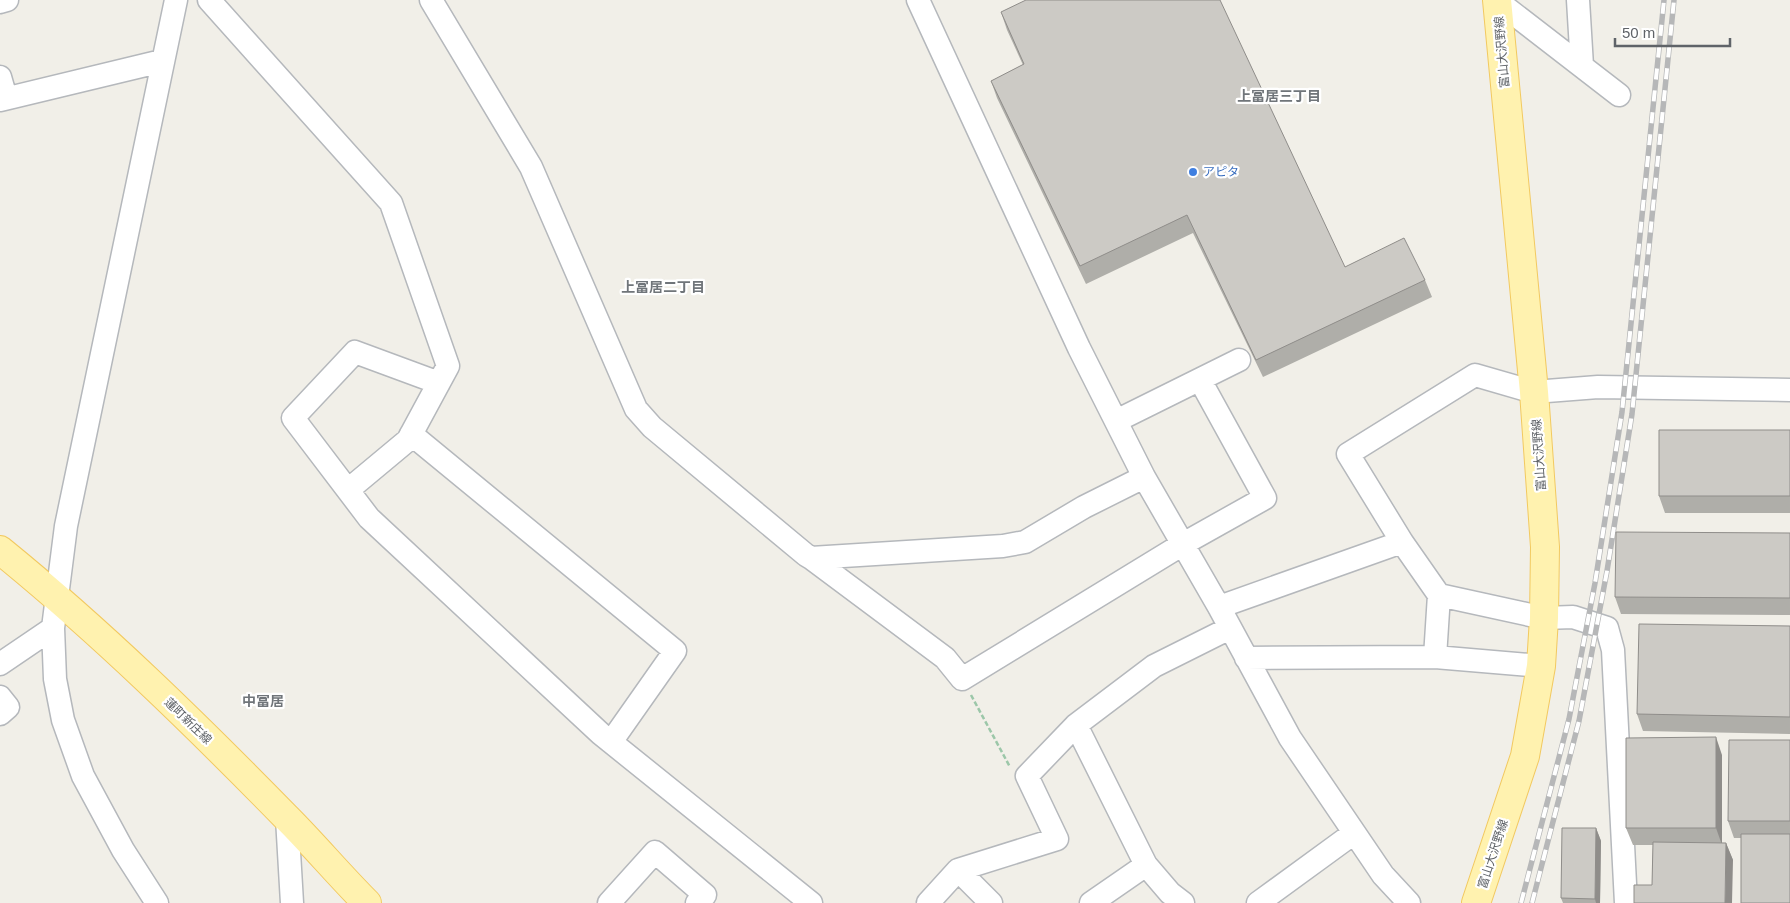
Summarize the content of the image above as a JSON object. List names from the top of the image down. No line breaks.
{"streets":{"main road":["富山大沢野線","蓮町新庄線"]},"districts":["上冨居三丁目","上冨居二丁目","中冨居"],"places":["アピタ"],"scale_bar":"50 m"}
